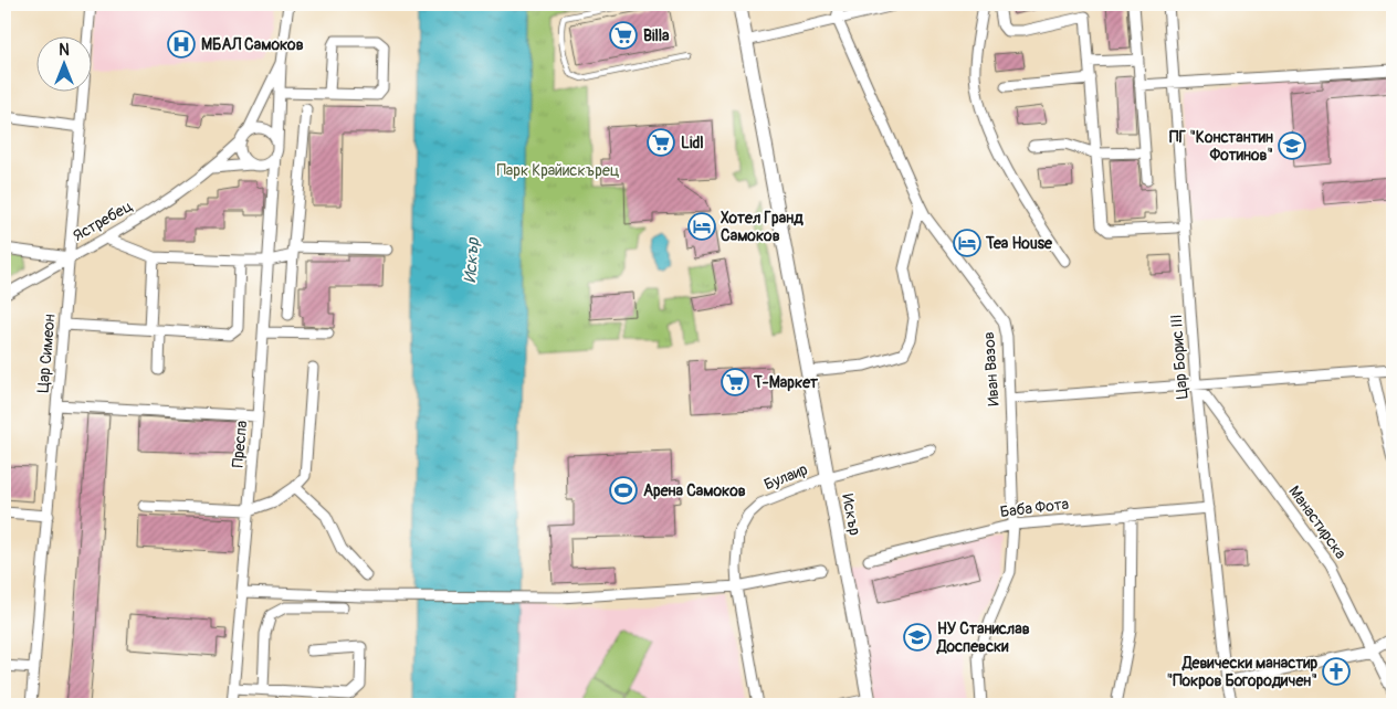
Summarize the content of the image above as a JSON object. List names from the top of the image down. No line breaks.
{"streets":{"main road":["Искър"],"street":["Ястребец","Цар Симеон","Цар Борис III","Иван Вазов","Преспа","Булаир","Баба Фота","Манастирска"]},"crossings":[["Ястребец","Цар Симеон"],["Ястребец","Преспа"],["Цар Борис III","Баба Фота"],["Цар Борис III","Манастирска"],["Иван Вазов","Баба Фота"],["Булаир","Искър"]],"water":["Искър"],"parks":["Парк Крайискърец"],"places":{"supermarket":["Billa","Lidl","Т-Маркет"],"hospital":["МБАЛ Самоков"],"school or university":["ПГ \"Константин Фотинов\"","НУ Станислав Доспевски"],"hotel":["Хотел Гранд Самоков","Tea House"],"sports":["Арена Самоков"],"church":["Девически манастир \"Покров Богородичен\""]},"north":"top"}
